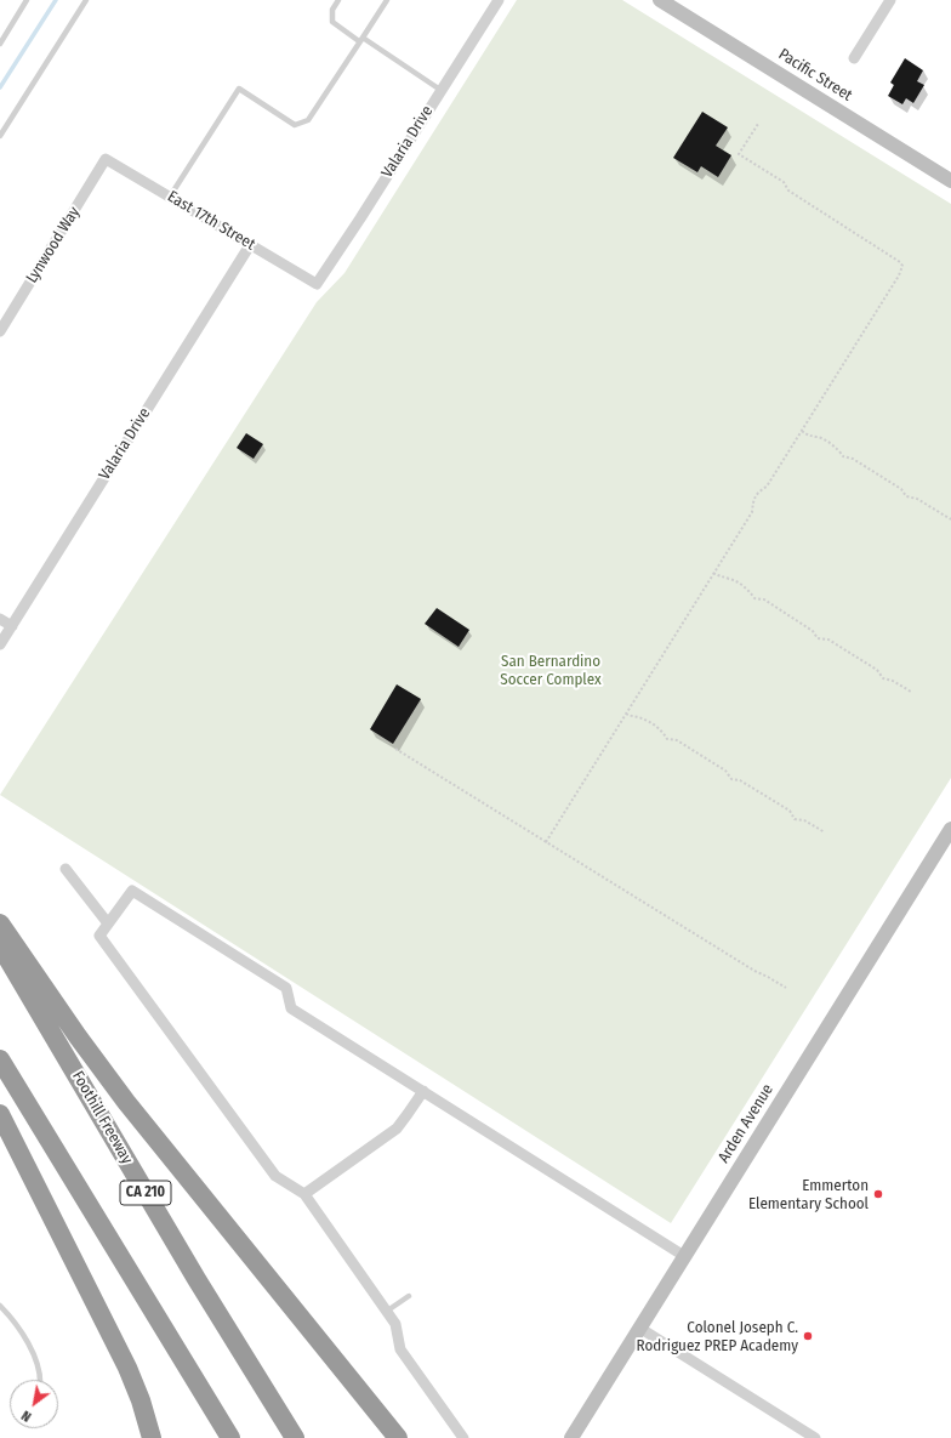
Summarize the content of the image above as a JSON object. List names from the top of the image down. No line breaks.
{"streets":{"highway":["Foothill Freeway","CA 210"],"street":["Pacific Street","Valaria Drive","East 17th Street","Lynwood Way","Arden Avenue"]},"crossings":[["Valaria Drive","East 17th Street"],["East 17th Street","Lynwood Way"]],"parks":["San Bernardino Soccer Complex"],"places":["Emmerton Elementary School","Colonel Joseph C. Rodriguez PREP Academy"],"north":"bottom left"}
